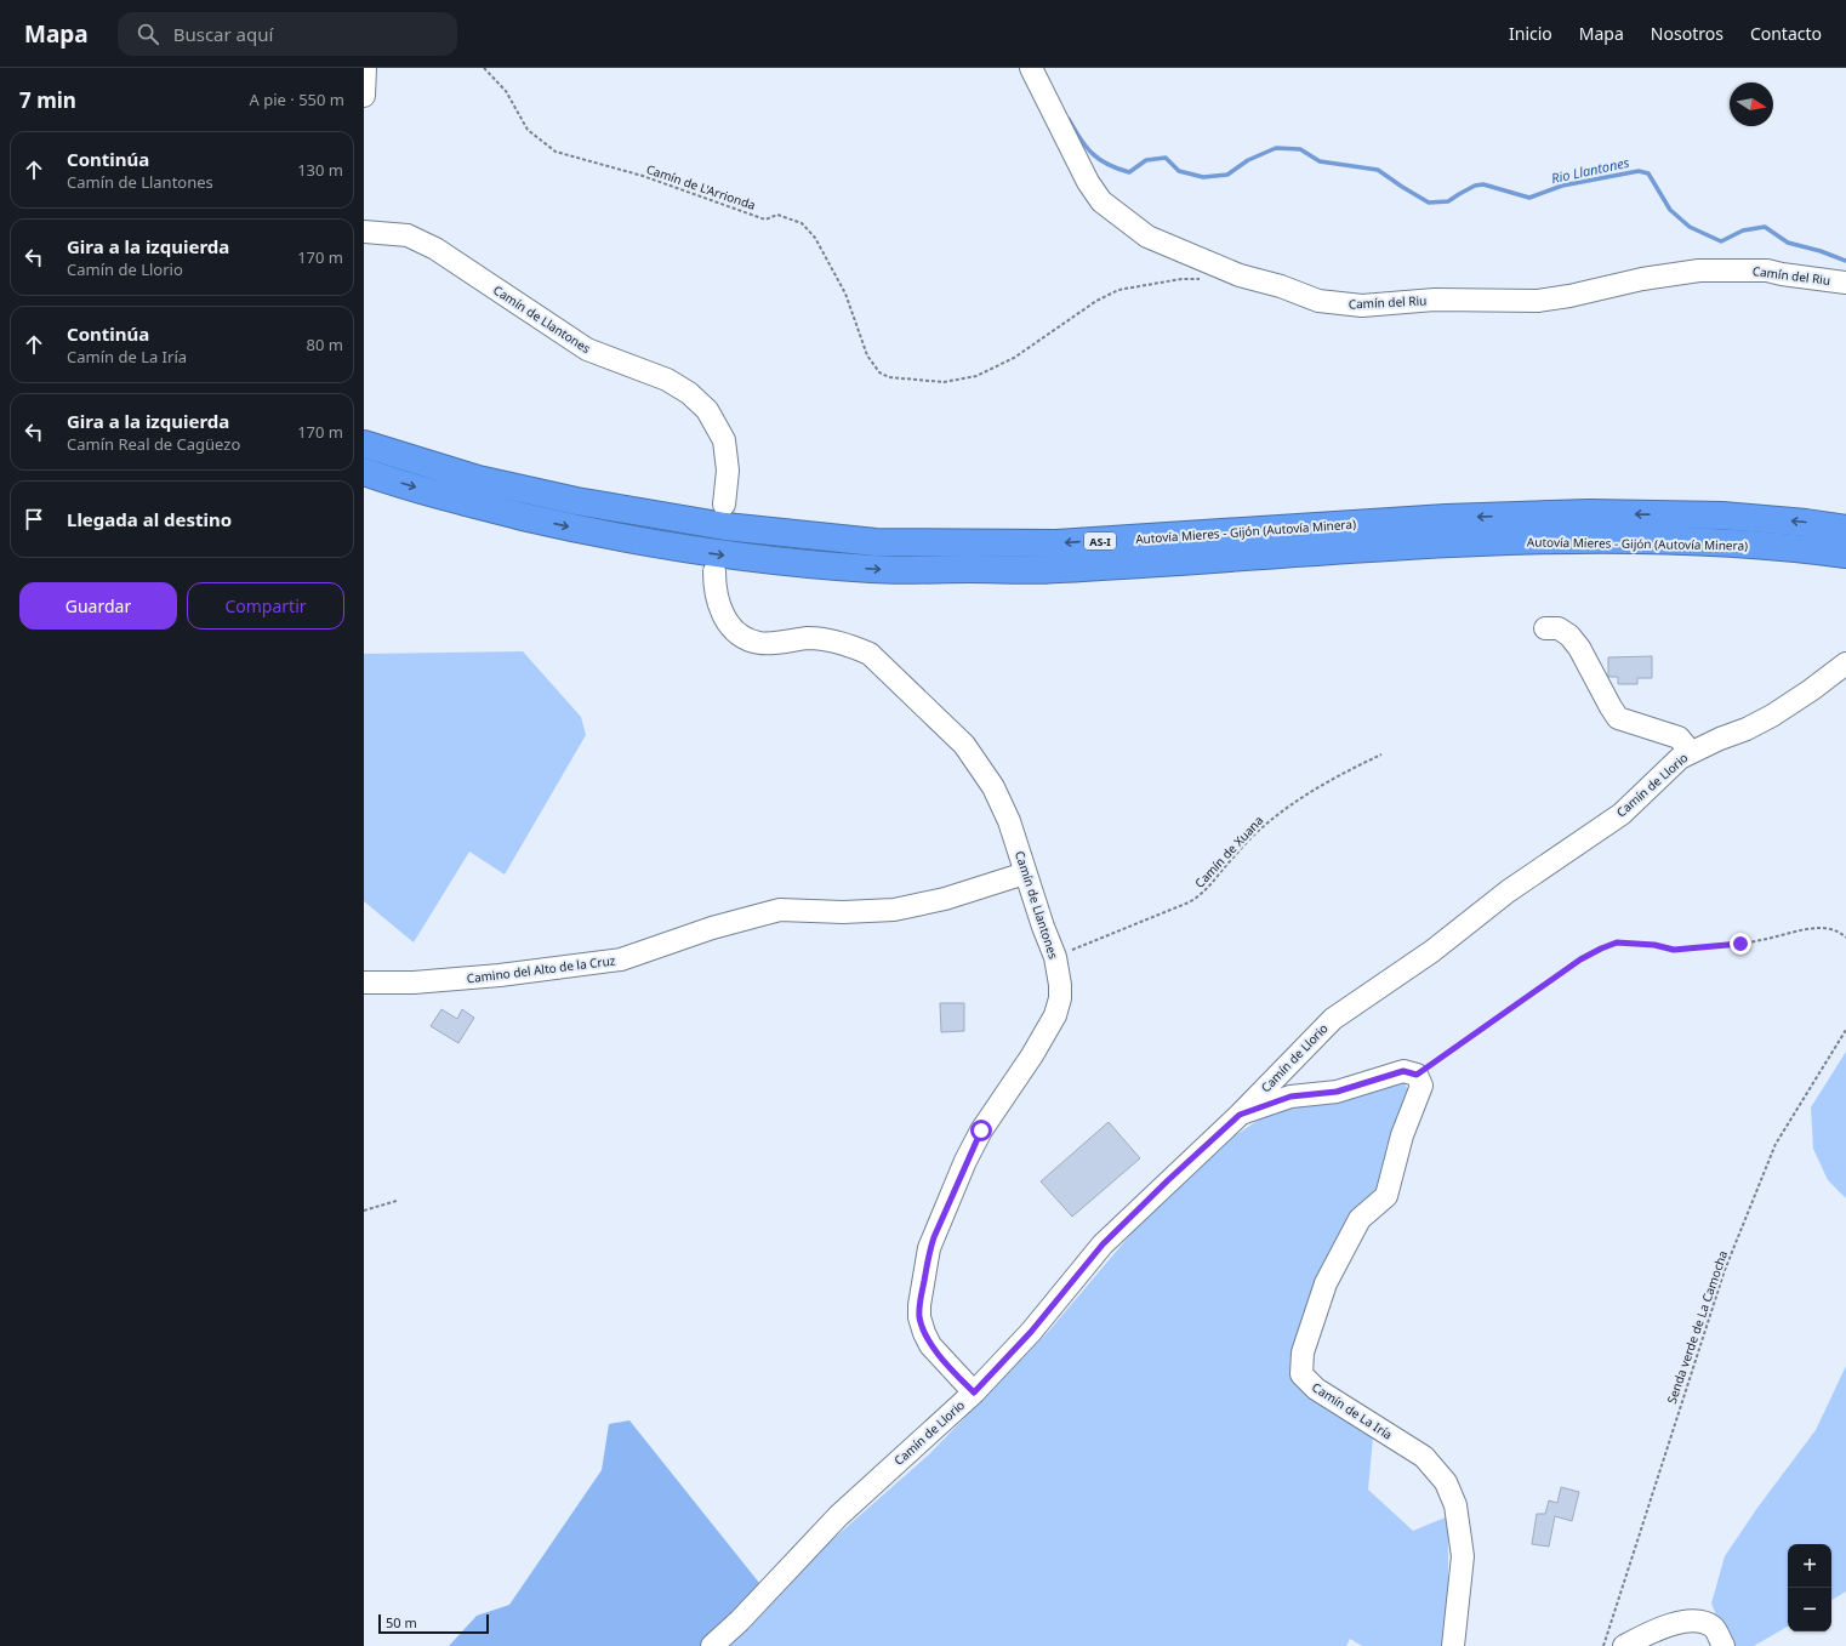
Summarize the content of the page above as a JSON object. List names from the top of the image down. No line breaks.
{"streets":{"highway":["Autovía Mieres - Gijón (Autovía Minera)","AS-I"],"street":["Camín del Riu","Camín de Llantones","Camín de Llorio","Camino del Alto de la Cruz","Camín de La Iría"],"path":["Camín de L'Arrionda","Camín de Xuana","Senda verde de La Camocha"]},"crossings":[["Camín de Llantones","Camín de Llorio"],["Camín de Llantones","Camín de Xuana"],["Camín de Llantones","Camino del Alto de la Cruz"]],"water":["Rio Llantones"],"scale_bar":"50 m","north":"right","page":{"header":"Mapa","search":"Buscar aquí","nav":["Inicio","Mapa","Nosotros","Contacto"],"heading":["7 min","A pie · 550 m"],"list":[["Continúa","Camín de Llantones","130 m"],["Gira a la izquierda","Camín de Llorio","170 m"],["Continúa","Camín de La Iría","80 m"],["Gira a la izquierda","Camín Real de Cagüezo","170 m"],"Llegada al destino"],"buttons":["Guardar","Compartir"],"map_buttons":["+","−"],"scale":"50 m"}}
